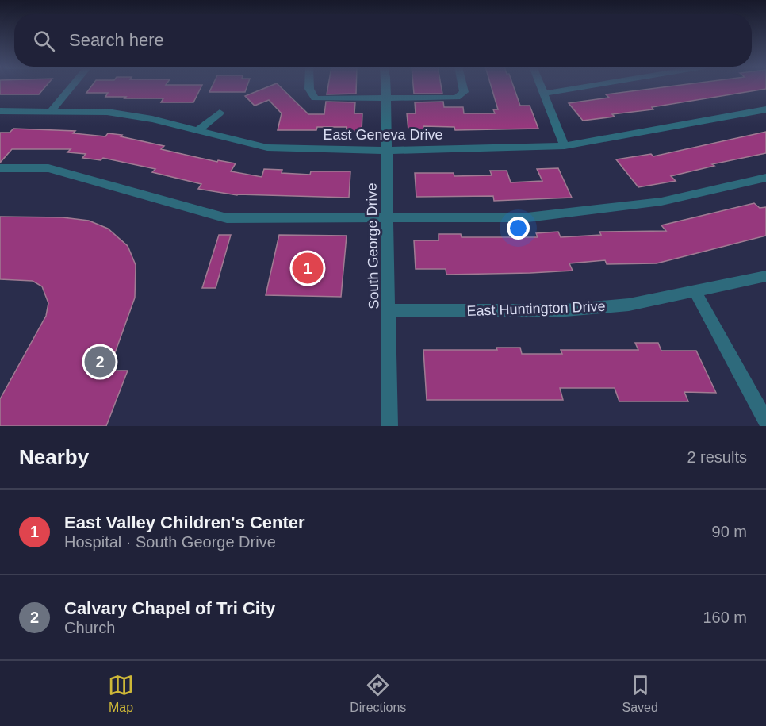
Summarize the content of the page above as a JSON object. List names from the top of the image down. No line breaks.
{"streets":{"street":["East Geneva Drive","South George Drive","East Huntington Drive"]},"crossings":[["East Geneva Drive","South George Drive"],["South George Drive","East Huntington Drive"]],"page":{"search":"Search here","pins":["1","2"],"heading":["Nearby","2 results"],"list":[{"mark":"1","name":"East Valley Children's Center","note":"Hospital · South George Drive","value":"90 m"},{"mark":"2","name":"Calvary Chapel of Tri City","note":"Church","value":"160 m"}],"nav":["Map","Directions","Saved"]}}
